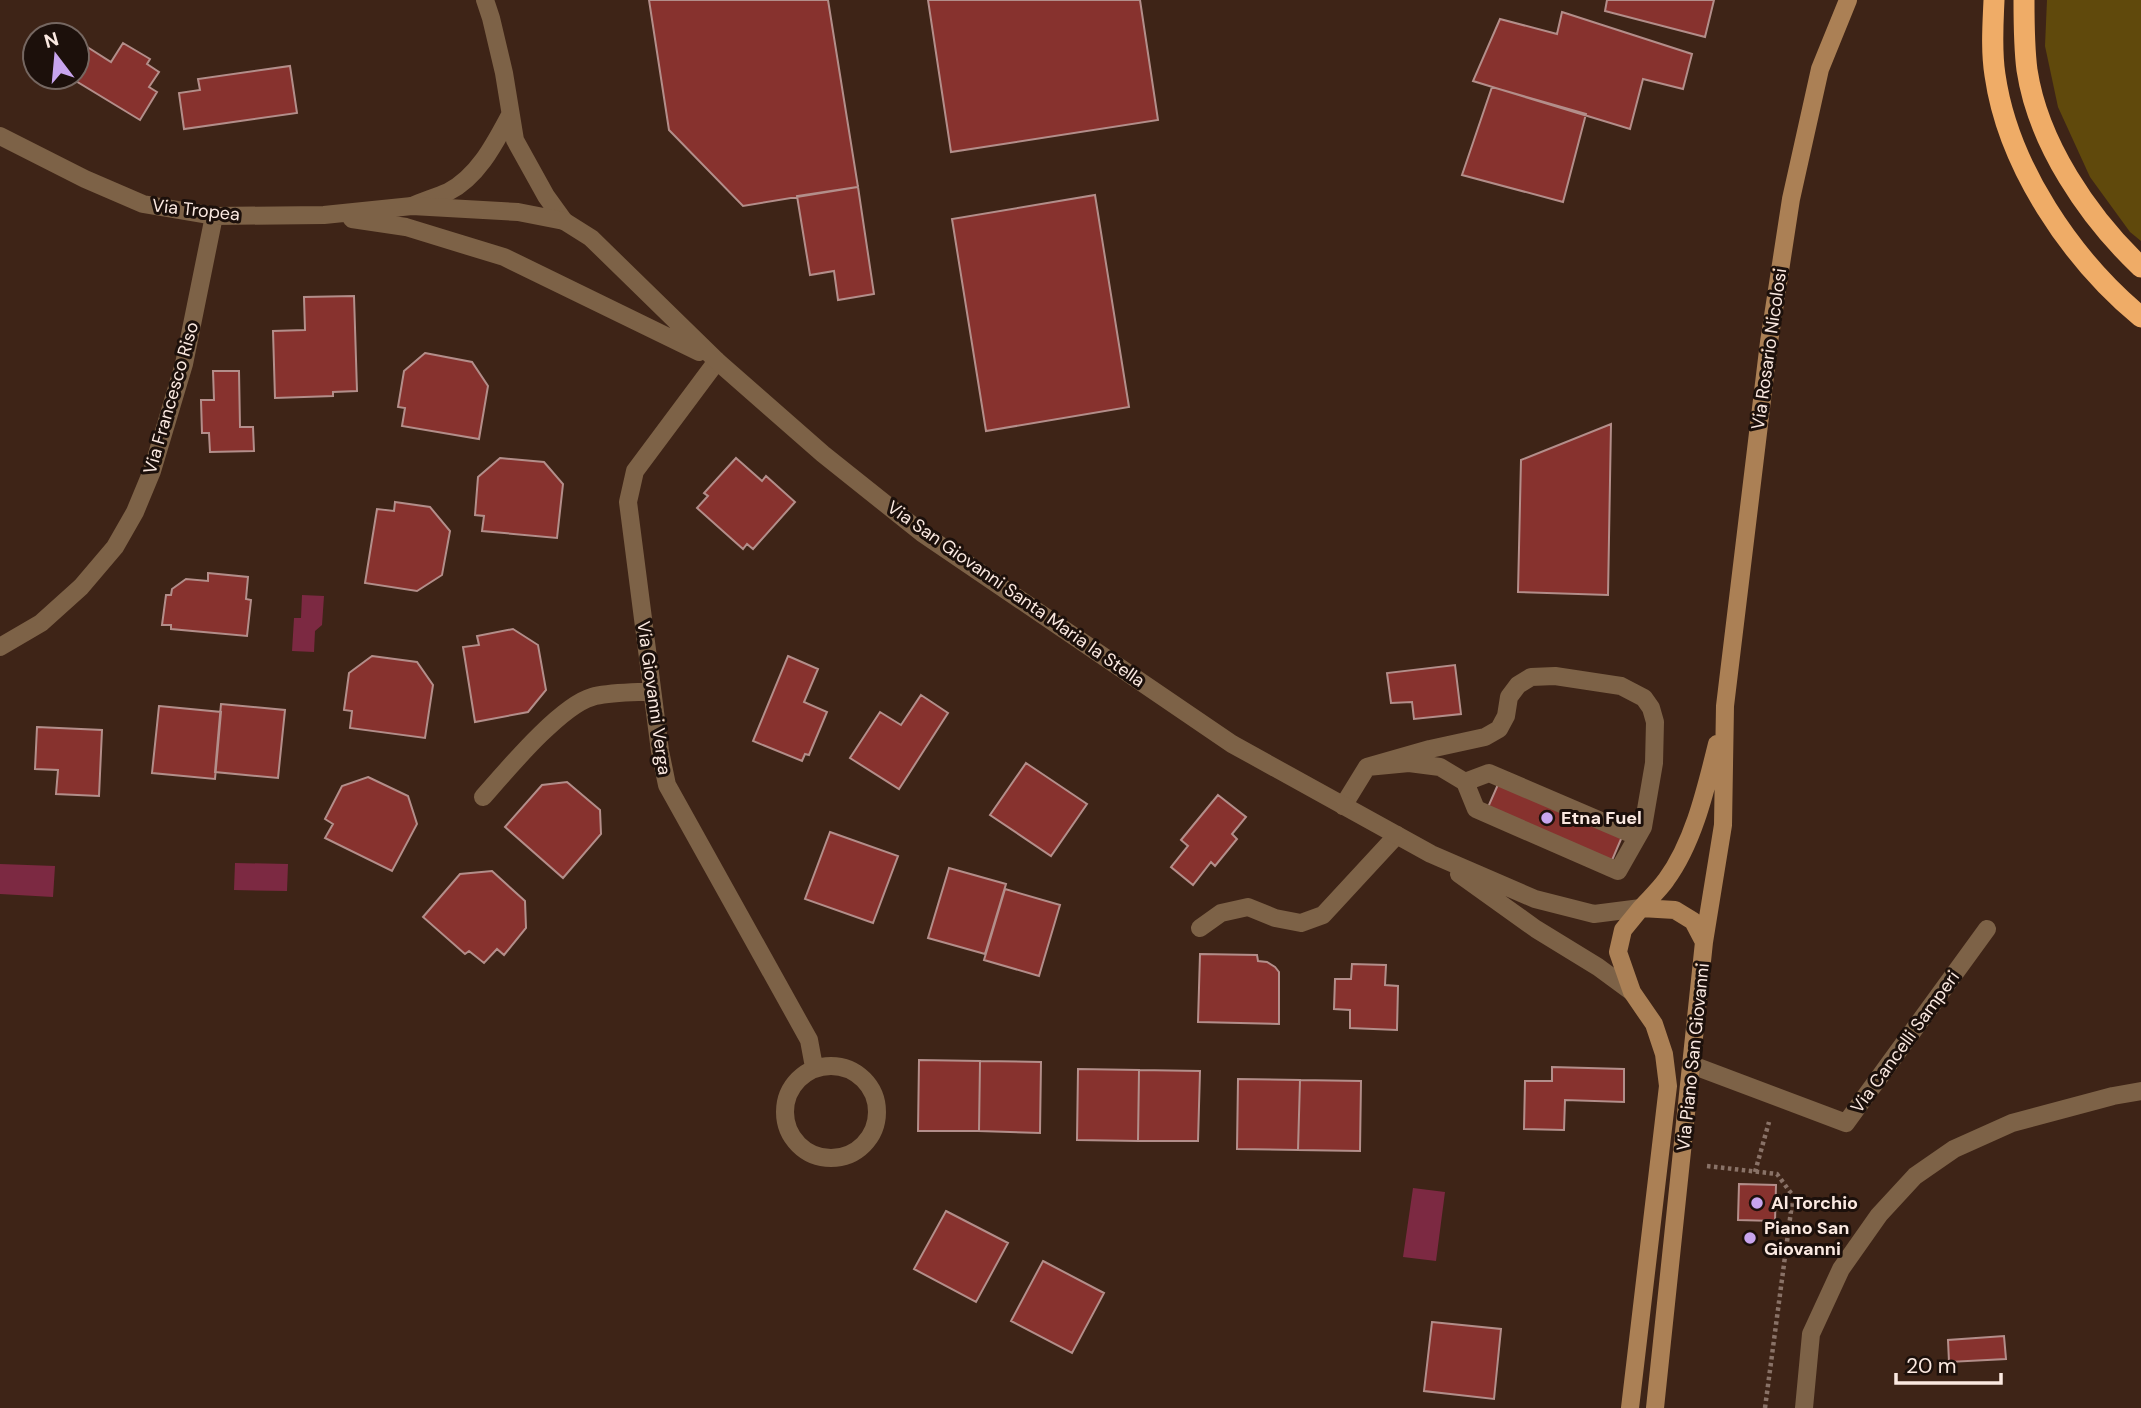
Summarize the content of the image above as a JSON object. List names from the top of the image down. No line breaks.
{"streets":{"main road":["Via Rosario Nicolosi","Via Piano San Giovanni"],"street":["Via Tropea","Via Francesco Riso","Via San Giovanni Santa Maria la Stella","Via Giovanni Verga","Via Cancelli Samperi"]},"crossings":[["Via Tropea","Via Francesco Riso"],["Via Rosario Nicolosi","Via Piano San Giovanni"],["Via San Giovanni Santa Maria la Stella","Via Giovanni Verga"],["Via Cancelli Samperi","Via Piano San Giovanni"]],"places":["Etna Fuel","Al Torchio","Piano San Giovanni"],"scale_bar":"20 m","north":"top"}
